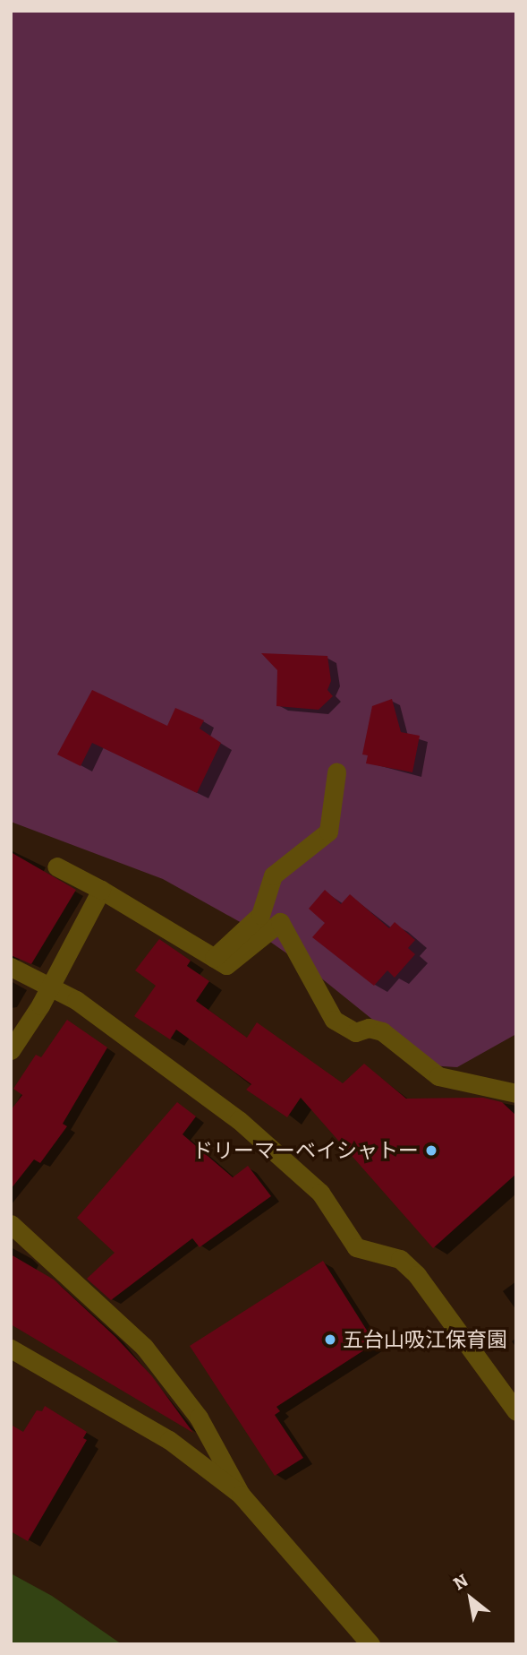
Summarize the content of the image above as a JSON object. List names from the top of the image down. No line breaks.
{"places":["ドリーマーベイシャトー","五台山吸江保育園"],"north":"top left"}
